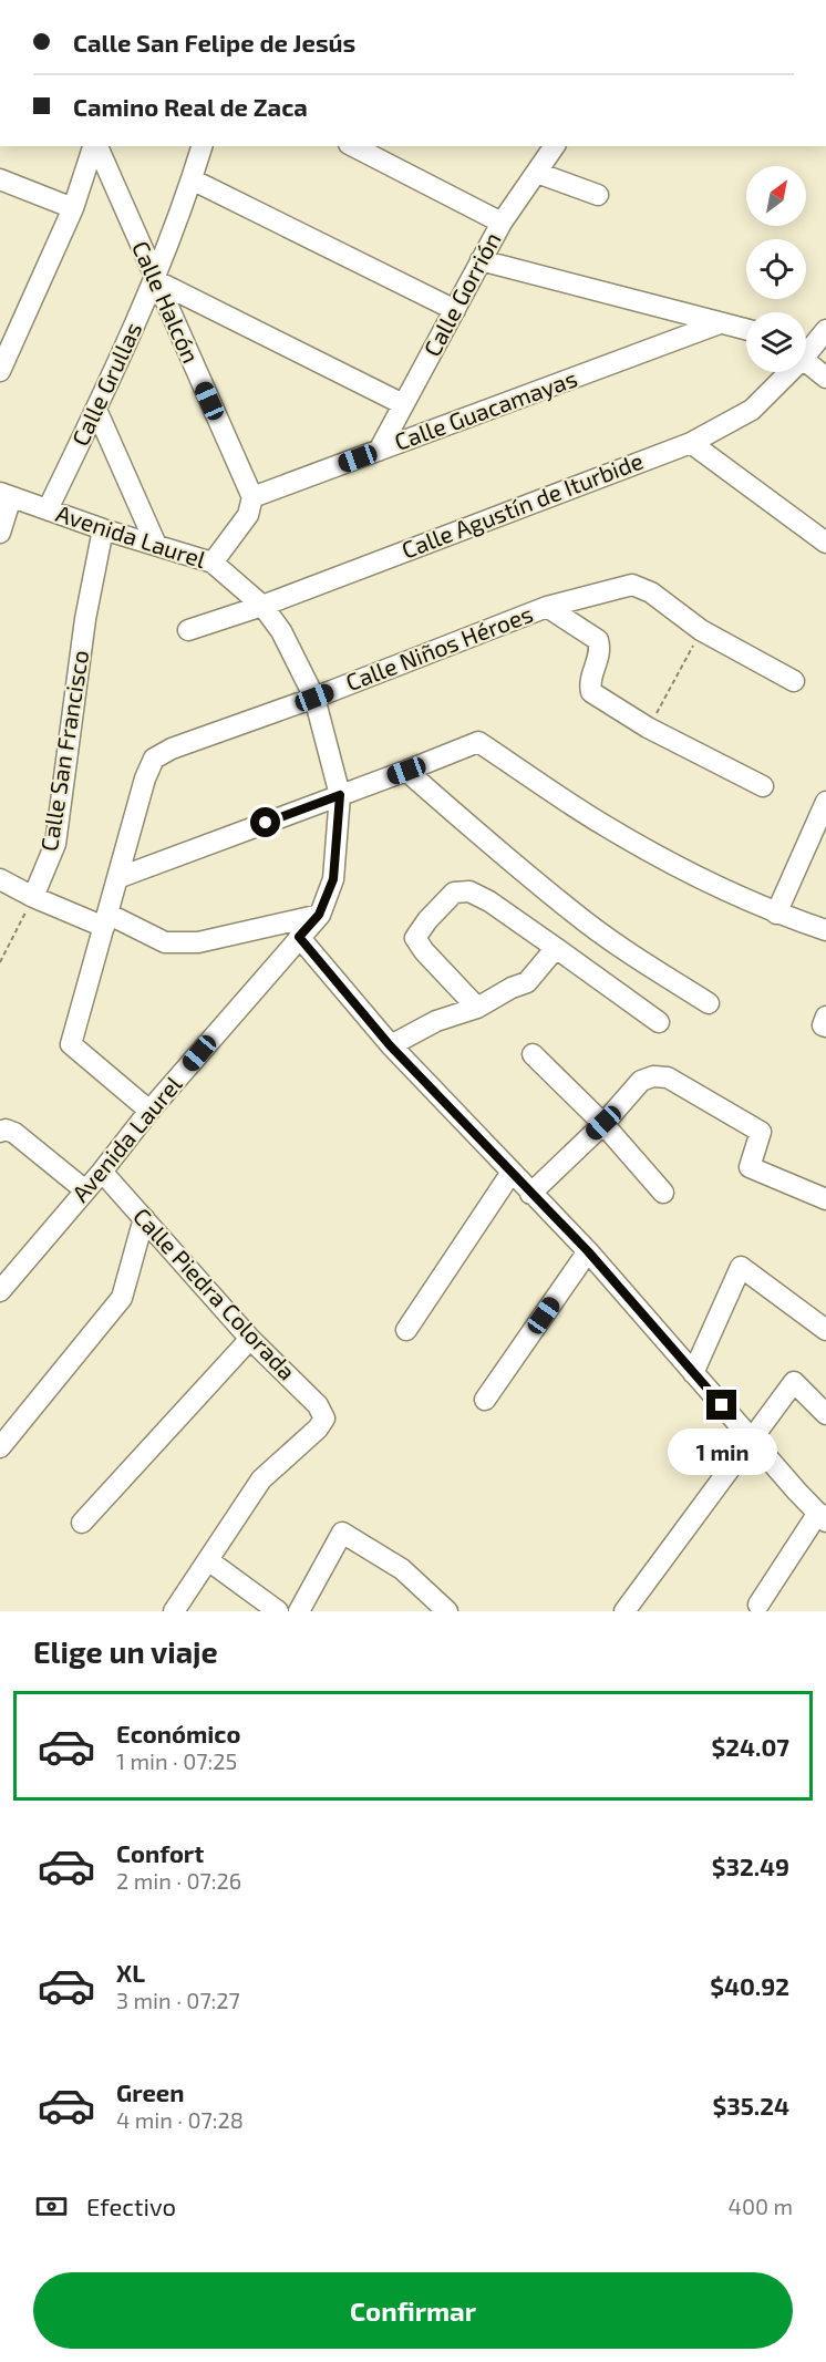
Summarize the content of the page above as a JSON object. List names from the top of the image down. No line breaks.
{"streets":{"street":["Calle Gorrión","Calle Halcón","Calle Grullas","Calle Guacamayas","Calle Agustín de Iturbide","Avenida Laurel","Calle Niños Héroes","Calle San Francisco","Calle Piedra Colorada"]},"crossings":[["Calle Gorrión","Calle Guacamayas"],["Calle Halcón","Calle Grullas"],["Calle Halcón","Calle Guacamayas"],["Calle Grullas","Avenida Laurel"],["Calle Agustín de Iturbide","Avenida Laurel"],["Avenida Laurel","Calle Niños Héroes"],["Avenida Laurel","Calle San Francisco"],["Avenida Laurel","Calle Piedra Colorada"]],"north":"top right","page":{"banner":["Calle San Felipe de Jesús","Camino Real de Zaca"],"bubble":"1 min","heading":"Elige un viaje","list":[{"name":"Económico","note":"1 min · 07:25","value":"$24.07"},{"name":"Confort","note":"2 min · 07:26","value":"$32.49"},{"name":"XL","note":"3 min · 07:27","value":"$40.92"},{"name":"Green","note":"4 min · 07:28","value":"$35.24"}],"pay":["Efectivo","400 m"],"buttons":"Confirmar"}}
